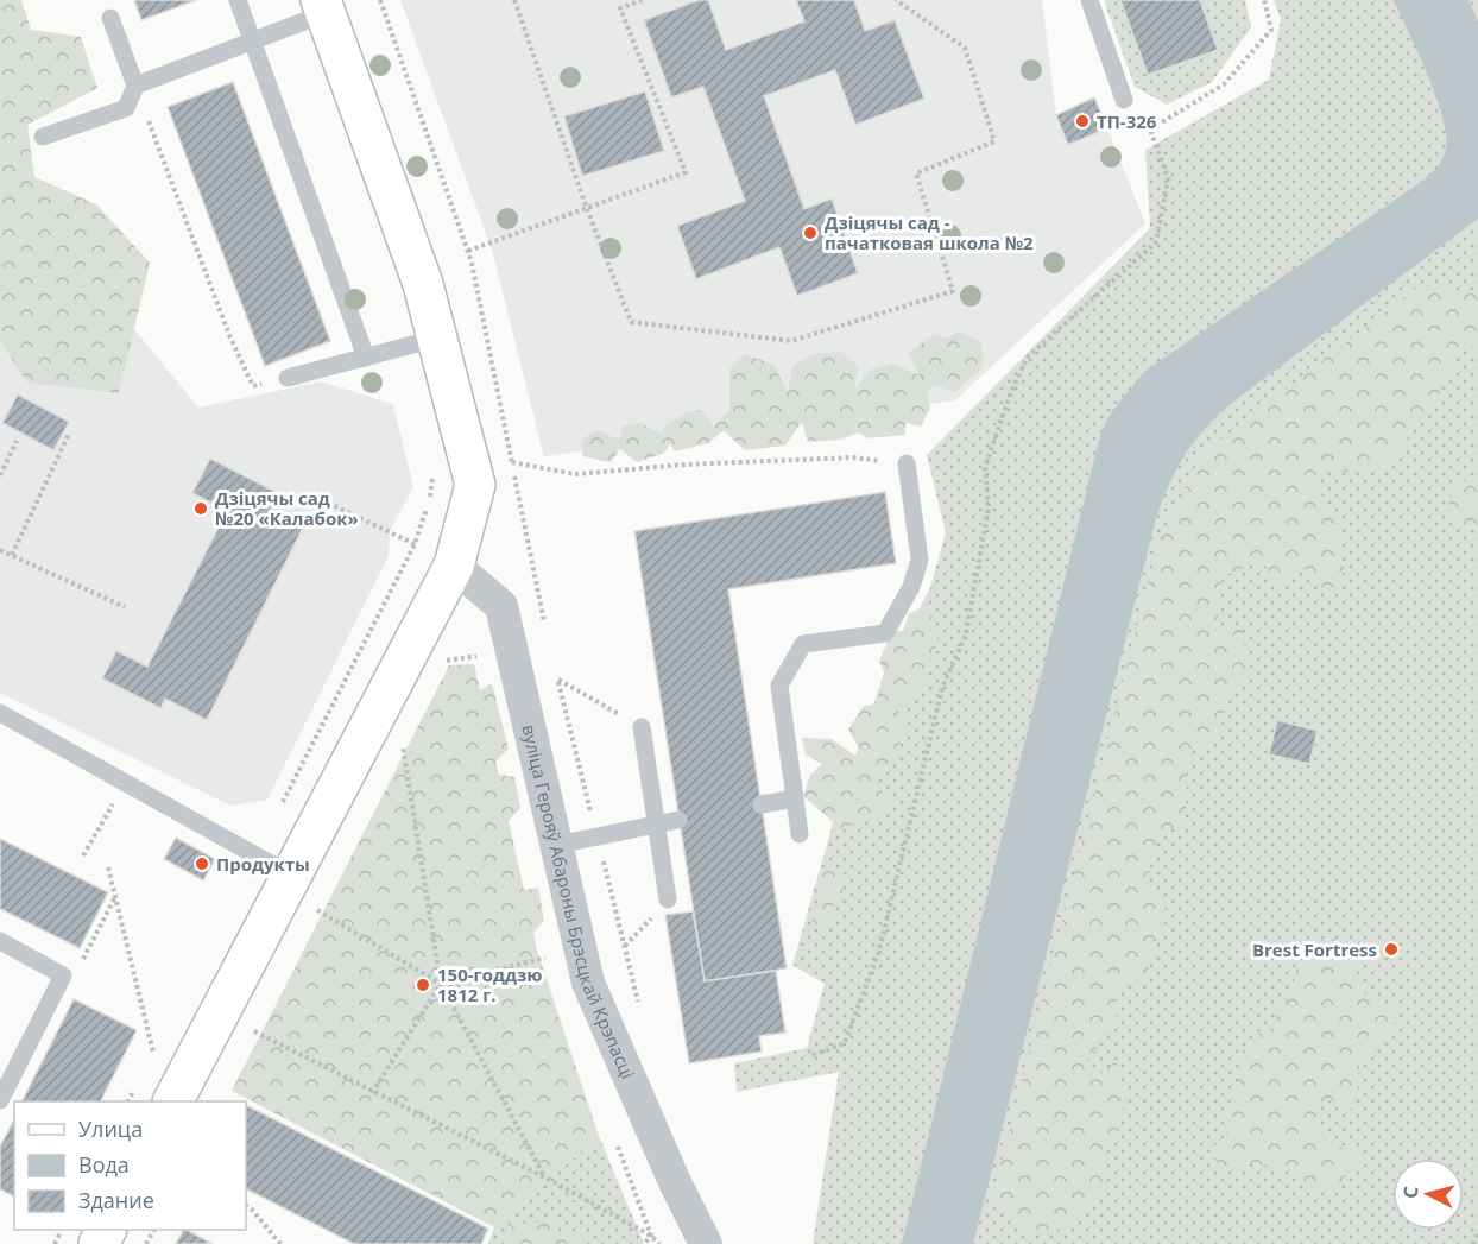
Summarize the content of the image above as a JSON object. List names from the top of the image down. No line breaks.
{"streets":{"street":["вуліца Герояў Абароны Брэсцкай Крэпасці"]},"places":["ТП-326","Дзіцячы сад - пачатковая школа №2","Дзіцячы сад №20 «Калабок»","Продукты","Brest Fortress","150-годдзю 1812 г."],"legend":["Улица","Вода","Здание"],"north":"left"}
